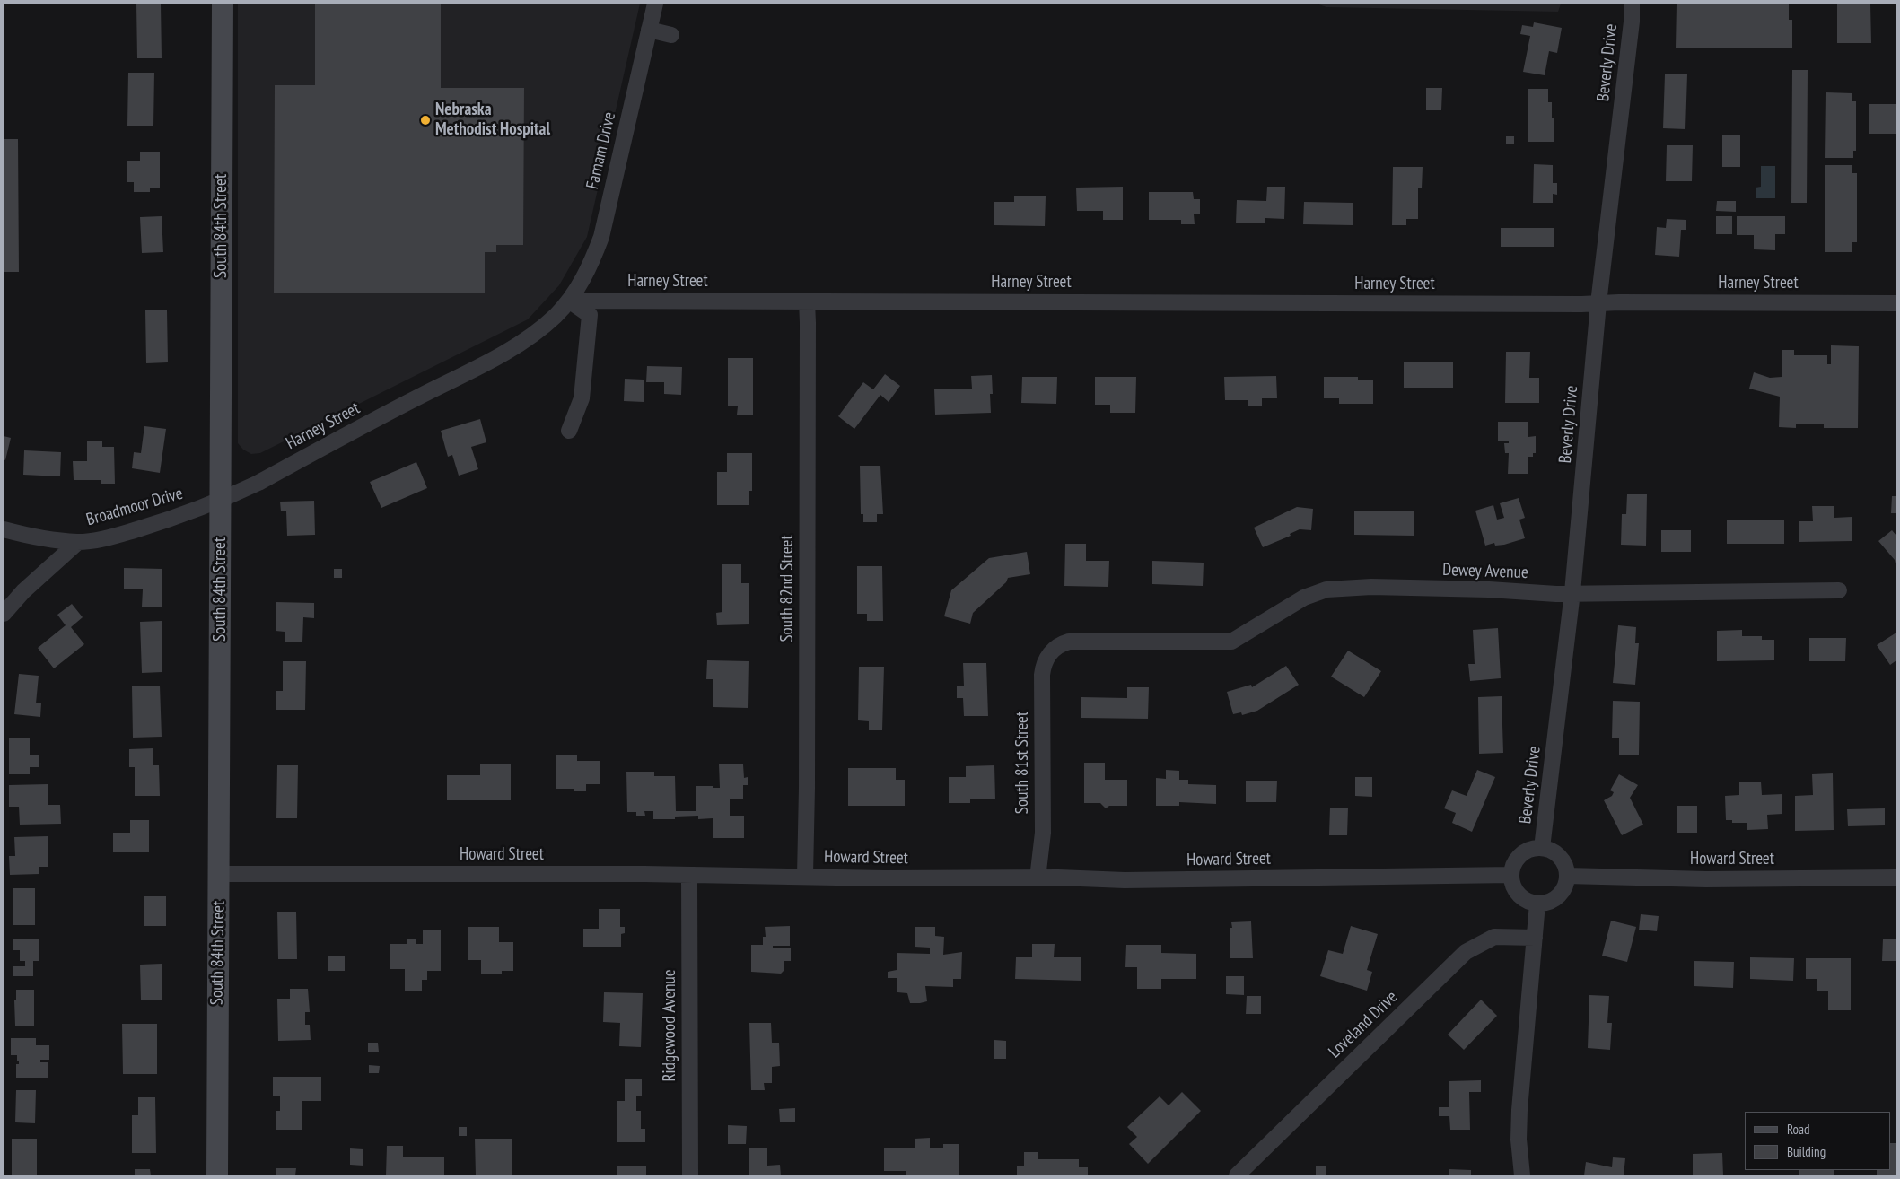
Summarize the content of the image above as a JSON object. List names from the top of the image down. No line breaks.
{"streets":{"main road":["South 84th Street"],"street":["Beverly Drive","Farnam Drive","Harney Street","Broadmoor Drive","Dewey Avenue","South 82nd Street","South 81st Street","Howard Street","Loveland Drive","Ridgewood Avenue"]},"crossings":[["Beverly Drive","Harney Street"],["Beverly Drive","Dewey Avenue"],["Beverly Drive","Howard Street"],["Farnam Drive","Harney Street"],["South 84th Street","Harney Street"],["South 84th Street","Broadmoor Drive"],["South 84th Street","Howard Street"],["Harney Street","Broadmoor Drive"],["Harney Street","South 82nd Street"],["Dewey Avenue","South 81st Street"],["South 82nd Street","Howard Street"],["South 81st Street","Howard Street"],["Howard Street","Ridgewood Avenue"]],"places":["Nebraska Methodist Hospital"],"legend":["Road","Building"]}
